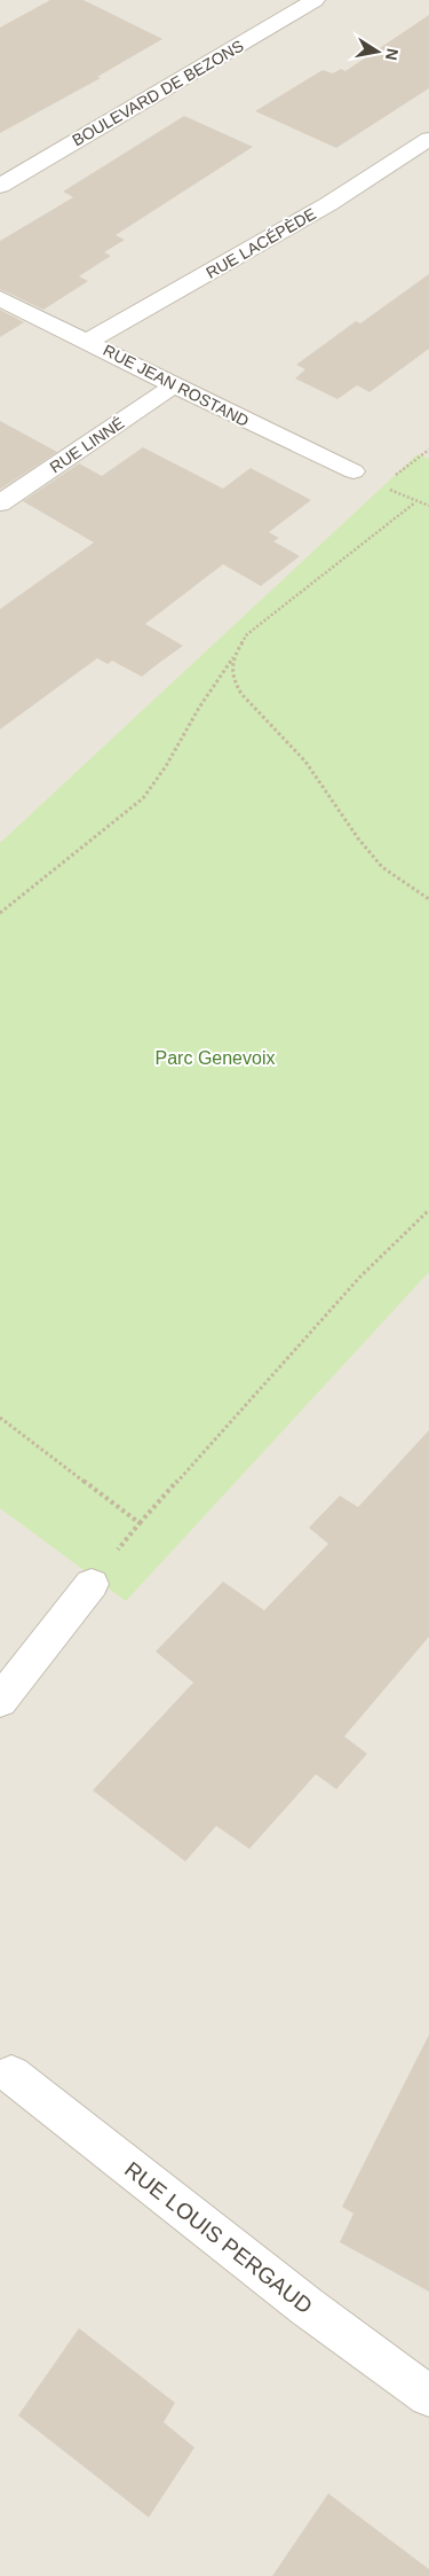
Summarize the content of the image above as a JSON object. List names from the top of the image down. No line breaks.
{"streets":{"street":["BOULEVARD DE BEZONS","RUE LACÉPÈDE","RUE JEAN ROSTAND","RUE LINNÉ","RUE LOUIS PERGAUD"]},"crossings":[["RUE LACÉPÈDE","RUE JEAN ROSTAND"],["RUE JEAN ROSTAND","RUE LINNÉ"]],"parks":["Parc Genevoix"],"north":"right"}
